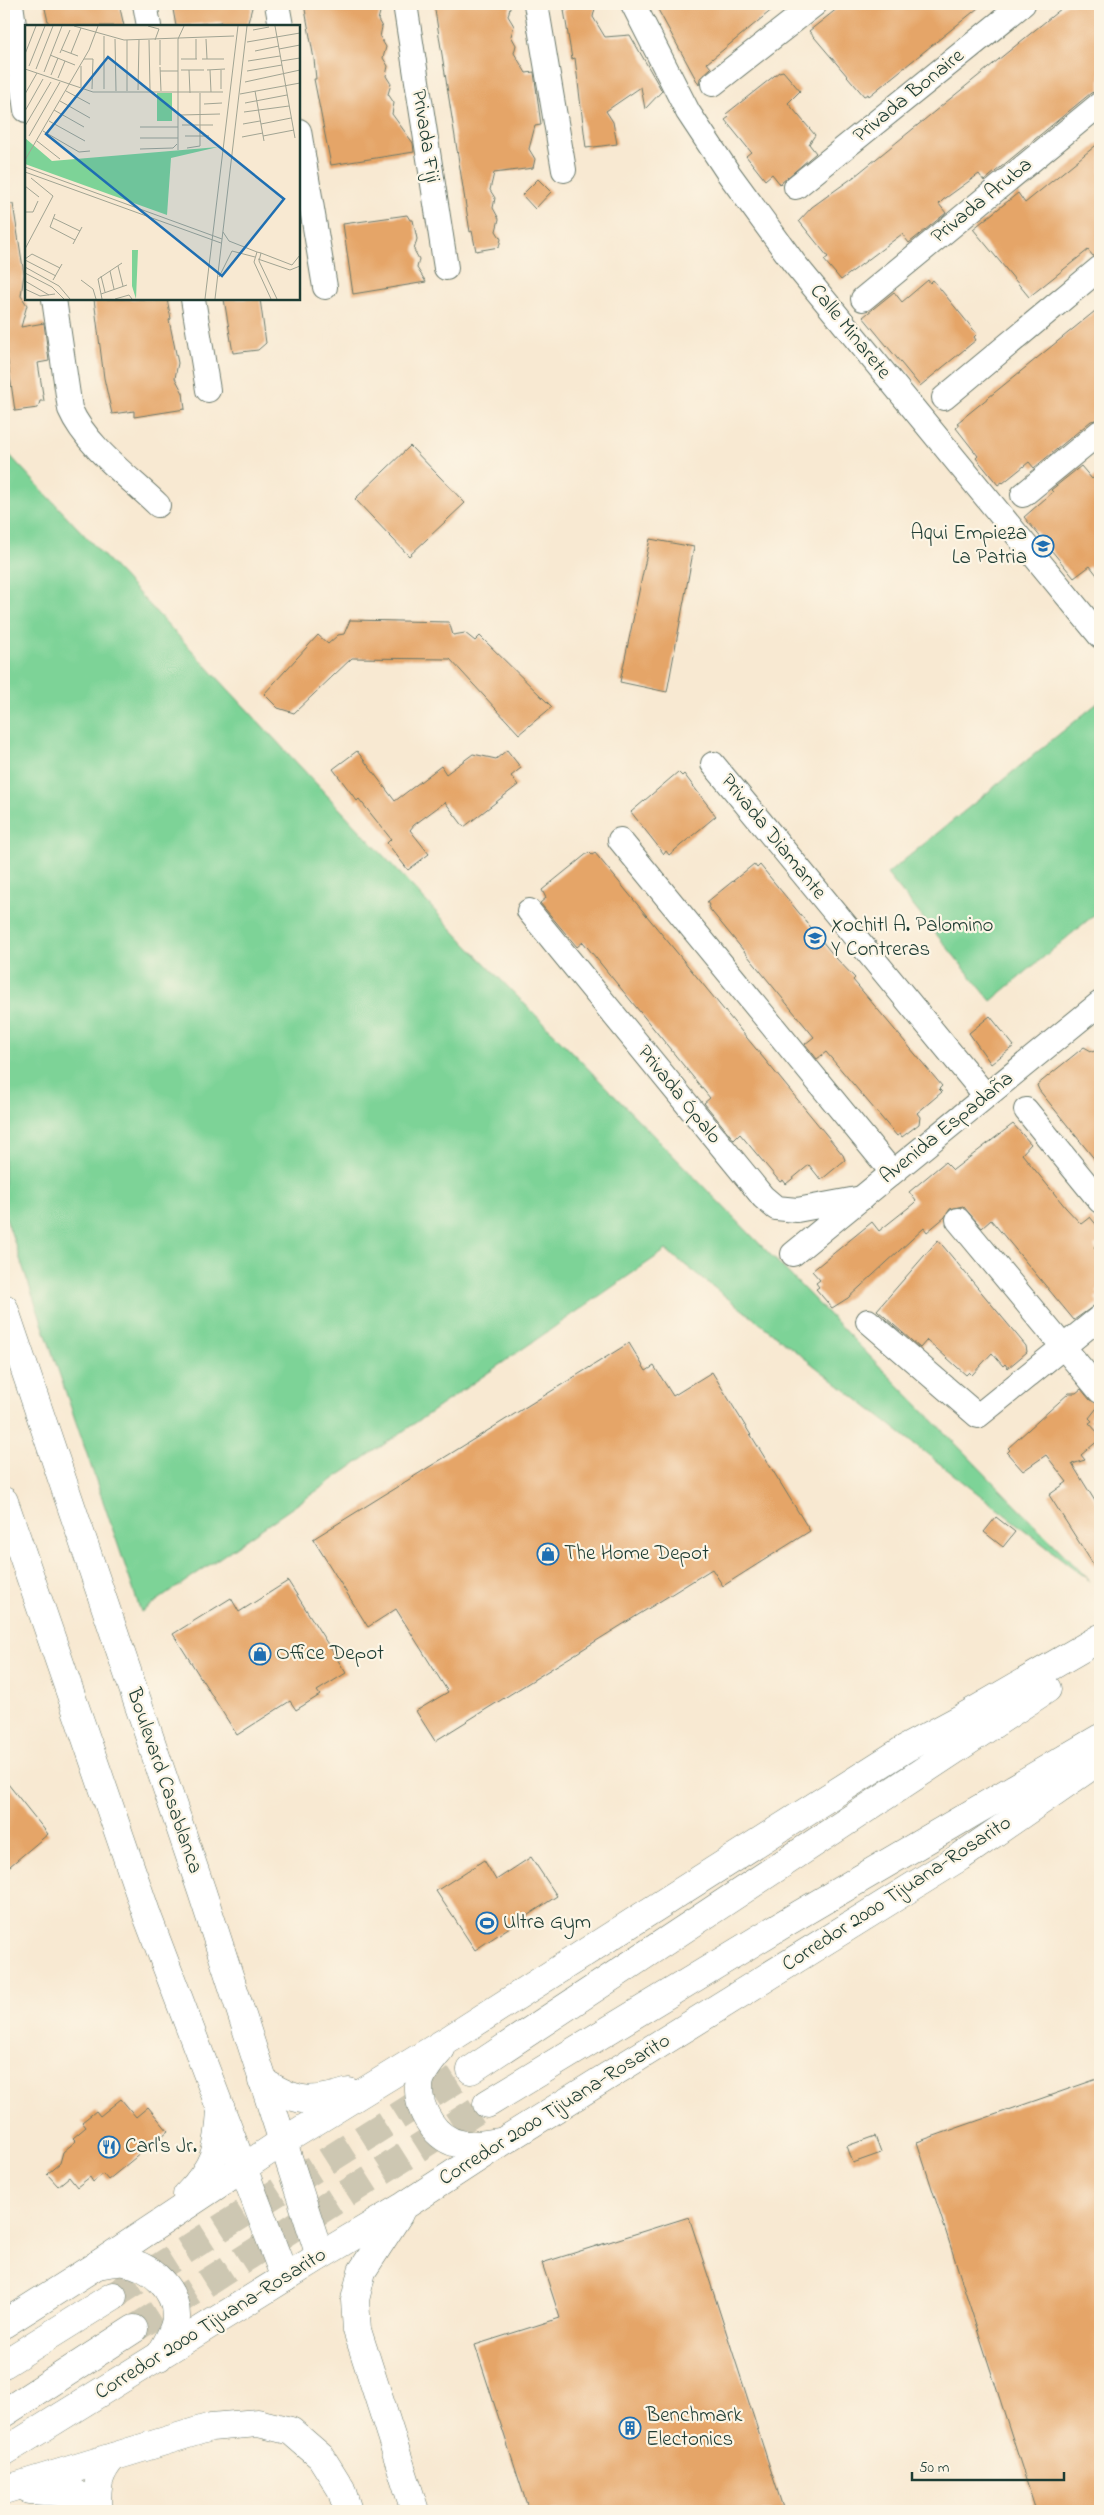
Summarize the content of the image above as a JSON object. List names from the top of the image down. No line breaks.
{"streets":{"main road":["Boulevard Casablanca","Corredor 2000 Tijuana-Rosarito"],"street":["Privada Bonaire","Privada Fiji","Privada Aruba","Calle Minarete","Privada Diamante","Privada Ópalo","Avenida Espadaña"]},"crossings":[["Privada Diamante","Avenida Espadaña"],["Privada Ópalo","Avenida Espadaña"],["Boulevard Casablanca","Corredor 2000 Tijuana-Rosarito"]],"places":{"school or university":["Aqui Empieza La Patria","Xochitl A. Palomino Y Contreras"],"shop":["The Home Depot","Office Depot"],"sports":["Ultra Gym"],"restaurant":["Carl's Jr."],"building":["Benchmark Electonics"]},"scale_bar":"50 m"}
